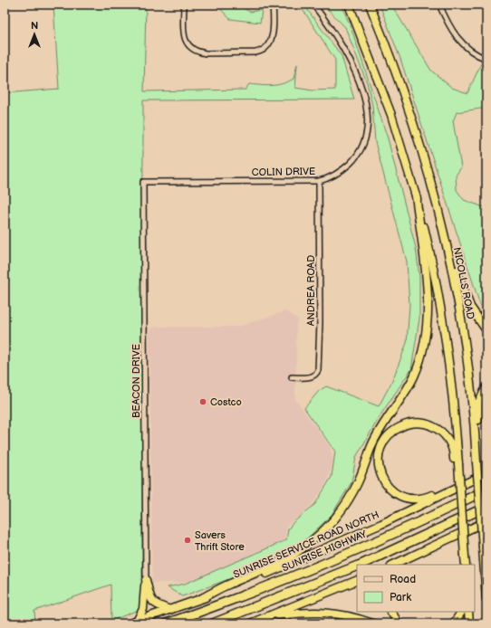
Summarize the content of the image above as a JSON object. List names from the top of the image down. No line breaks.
{"streets":{"highway":["NICOLLS ROAD","SUNRISE SERVICE ROAD NORTH","SUNRISE HIGHWAY"],"street":["COLIN DRIVE","ANDREA ROAD","BEACON DRIVE"]},"crossings":[["COLIN DRIVE","ANDREA ROAD"],["COLIN DRIVE","BEACON DRIVE"]],"places":["Costco","Savers Thrift Store"],"legend":["Road","Park"],"north":"top"}
